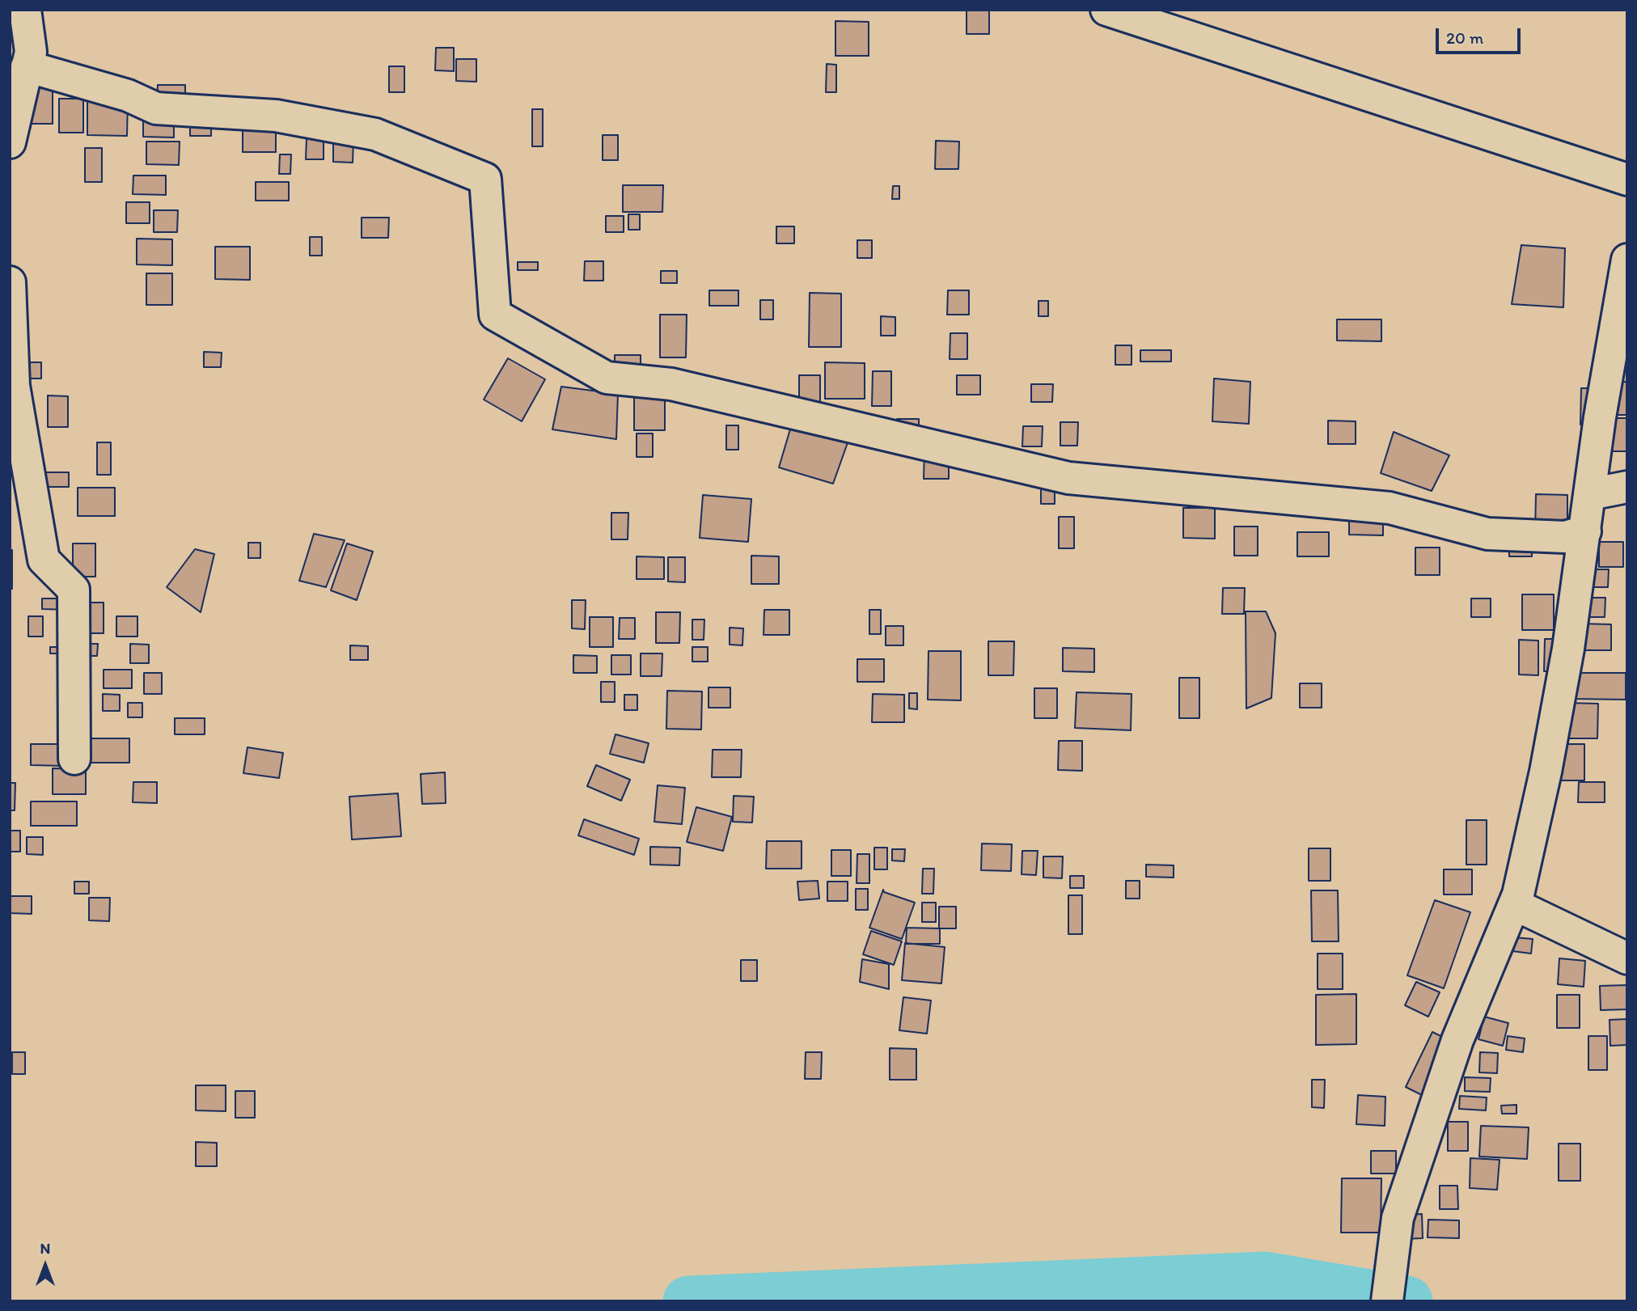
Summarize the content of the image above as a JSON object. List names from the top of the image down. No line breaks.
{"scale_bar":"20 m","north":"top"}
